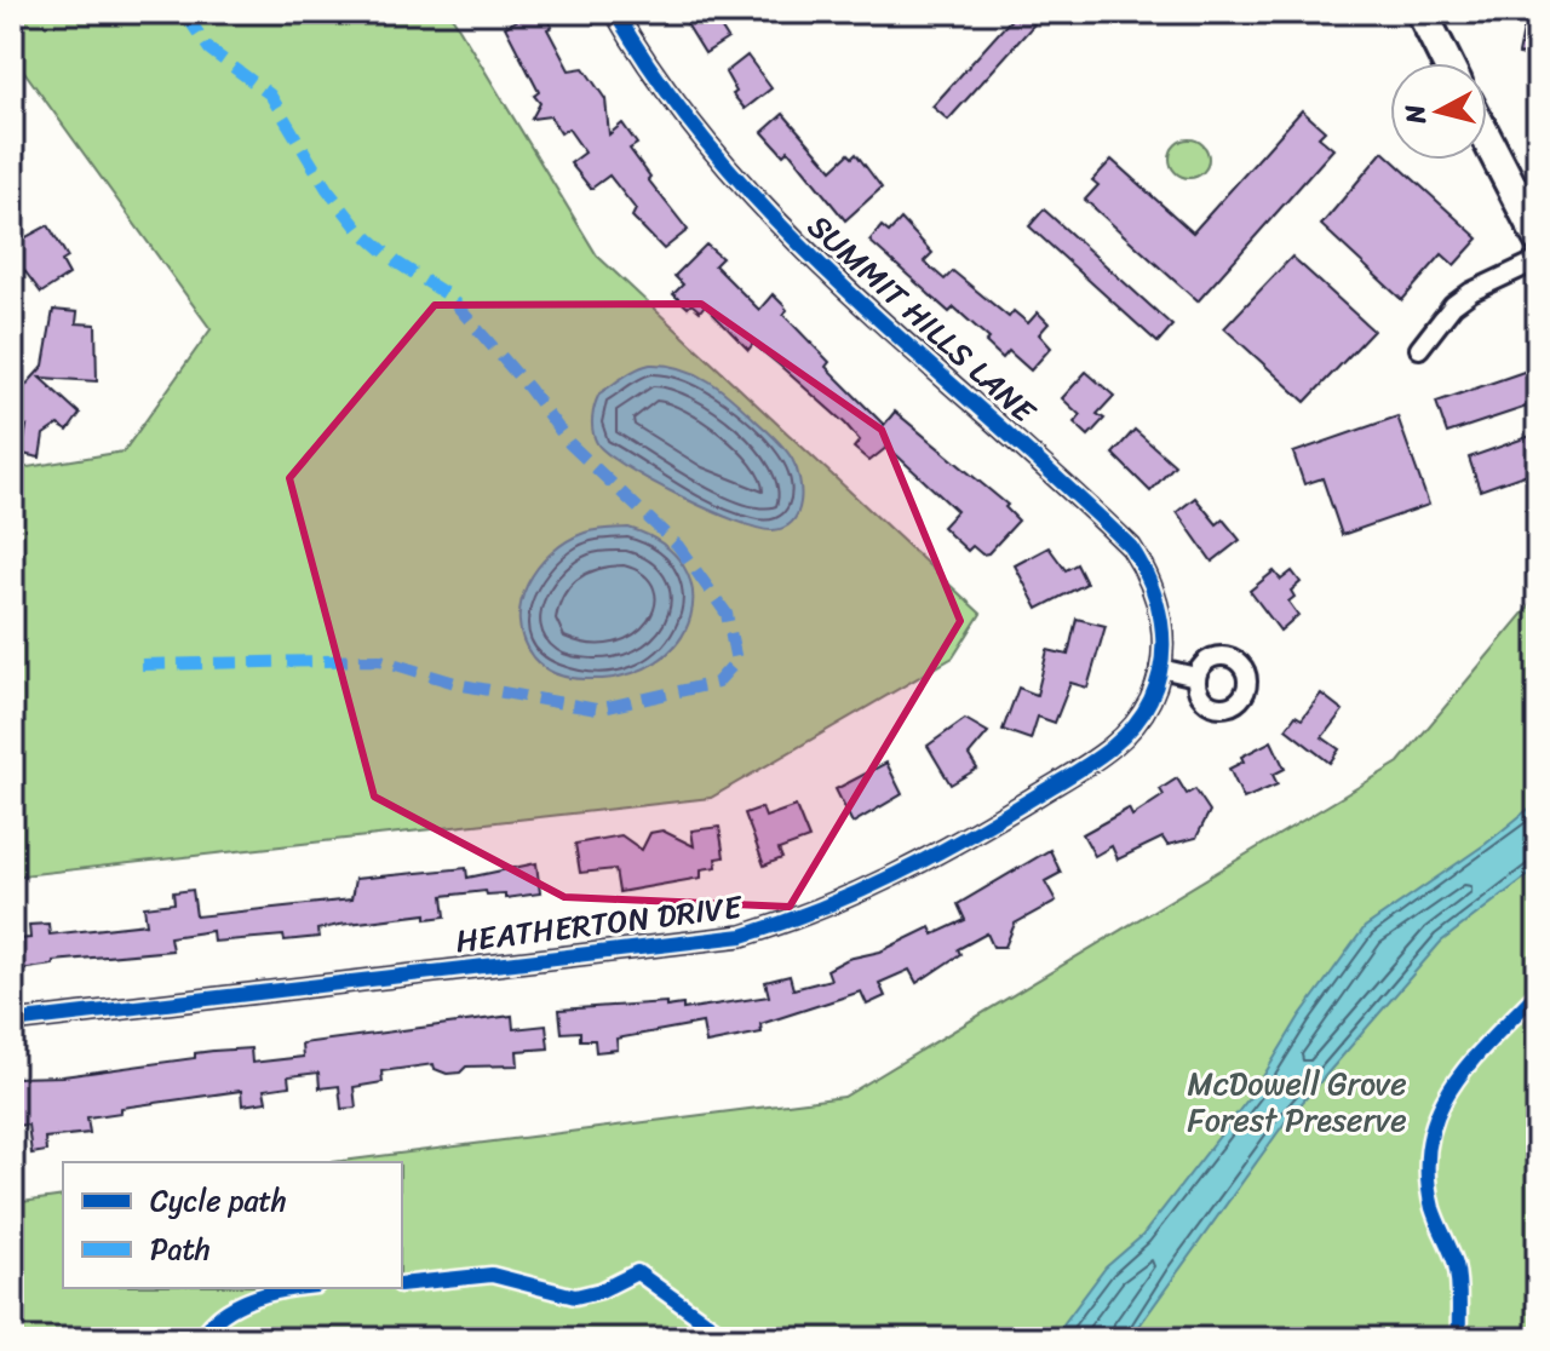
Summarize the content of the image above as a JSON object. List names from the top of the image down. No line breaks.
{"streets":{"street":["SUMMIT HILLS LANE","HEATHERTON DRIVE"]},"crossings":[["SUMMIT HILLS LANE","HEATHERTON DRIVE"]],"parks":["McDowell Grove Forest Preserve"],"legend":["Cycle path","Path"],"north":"left"}
